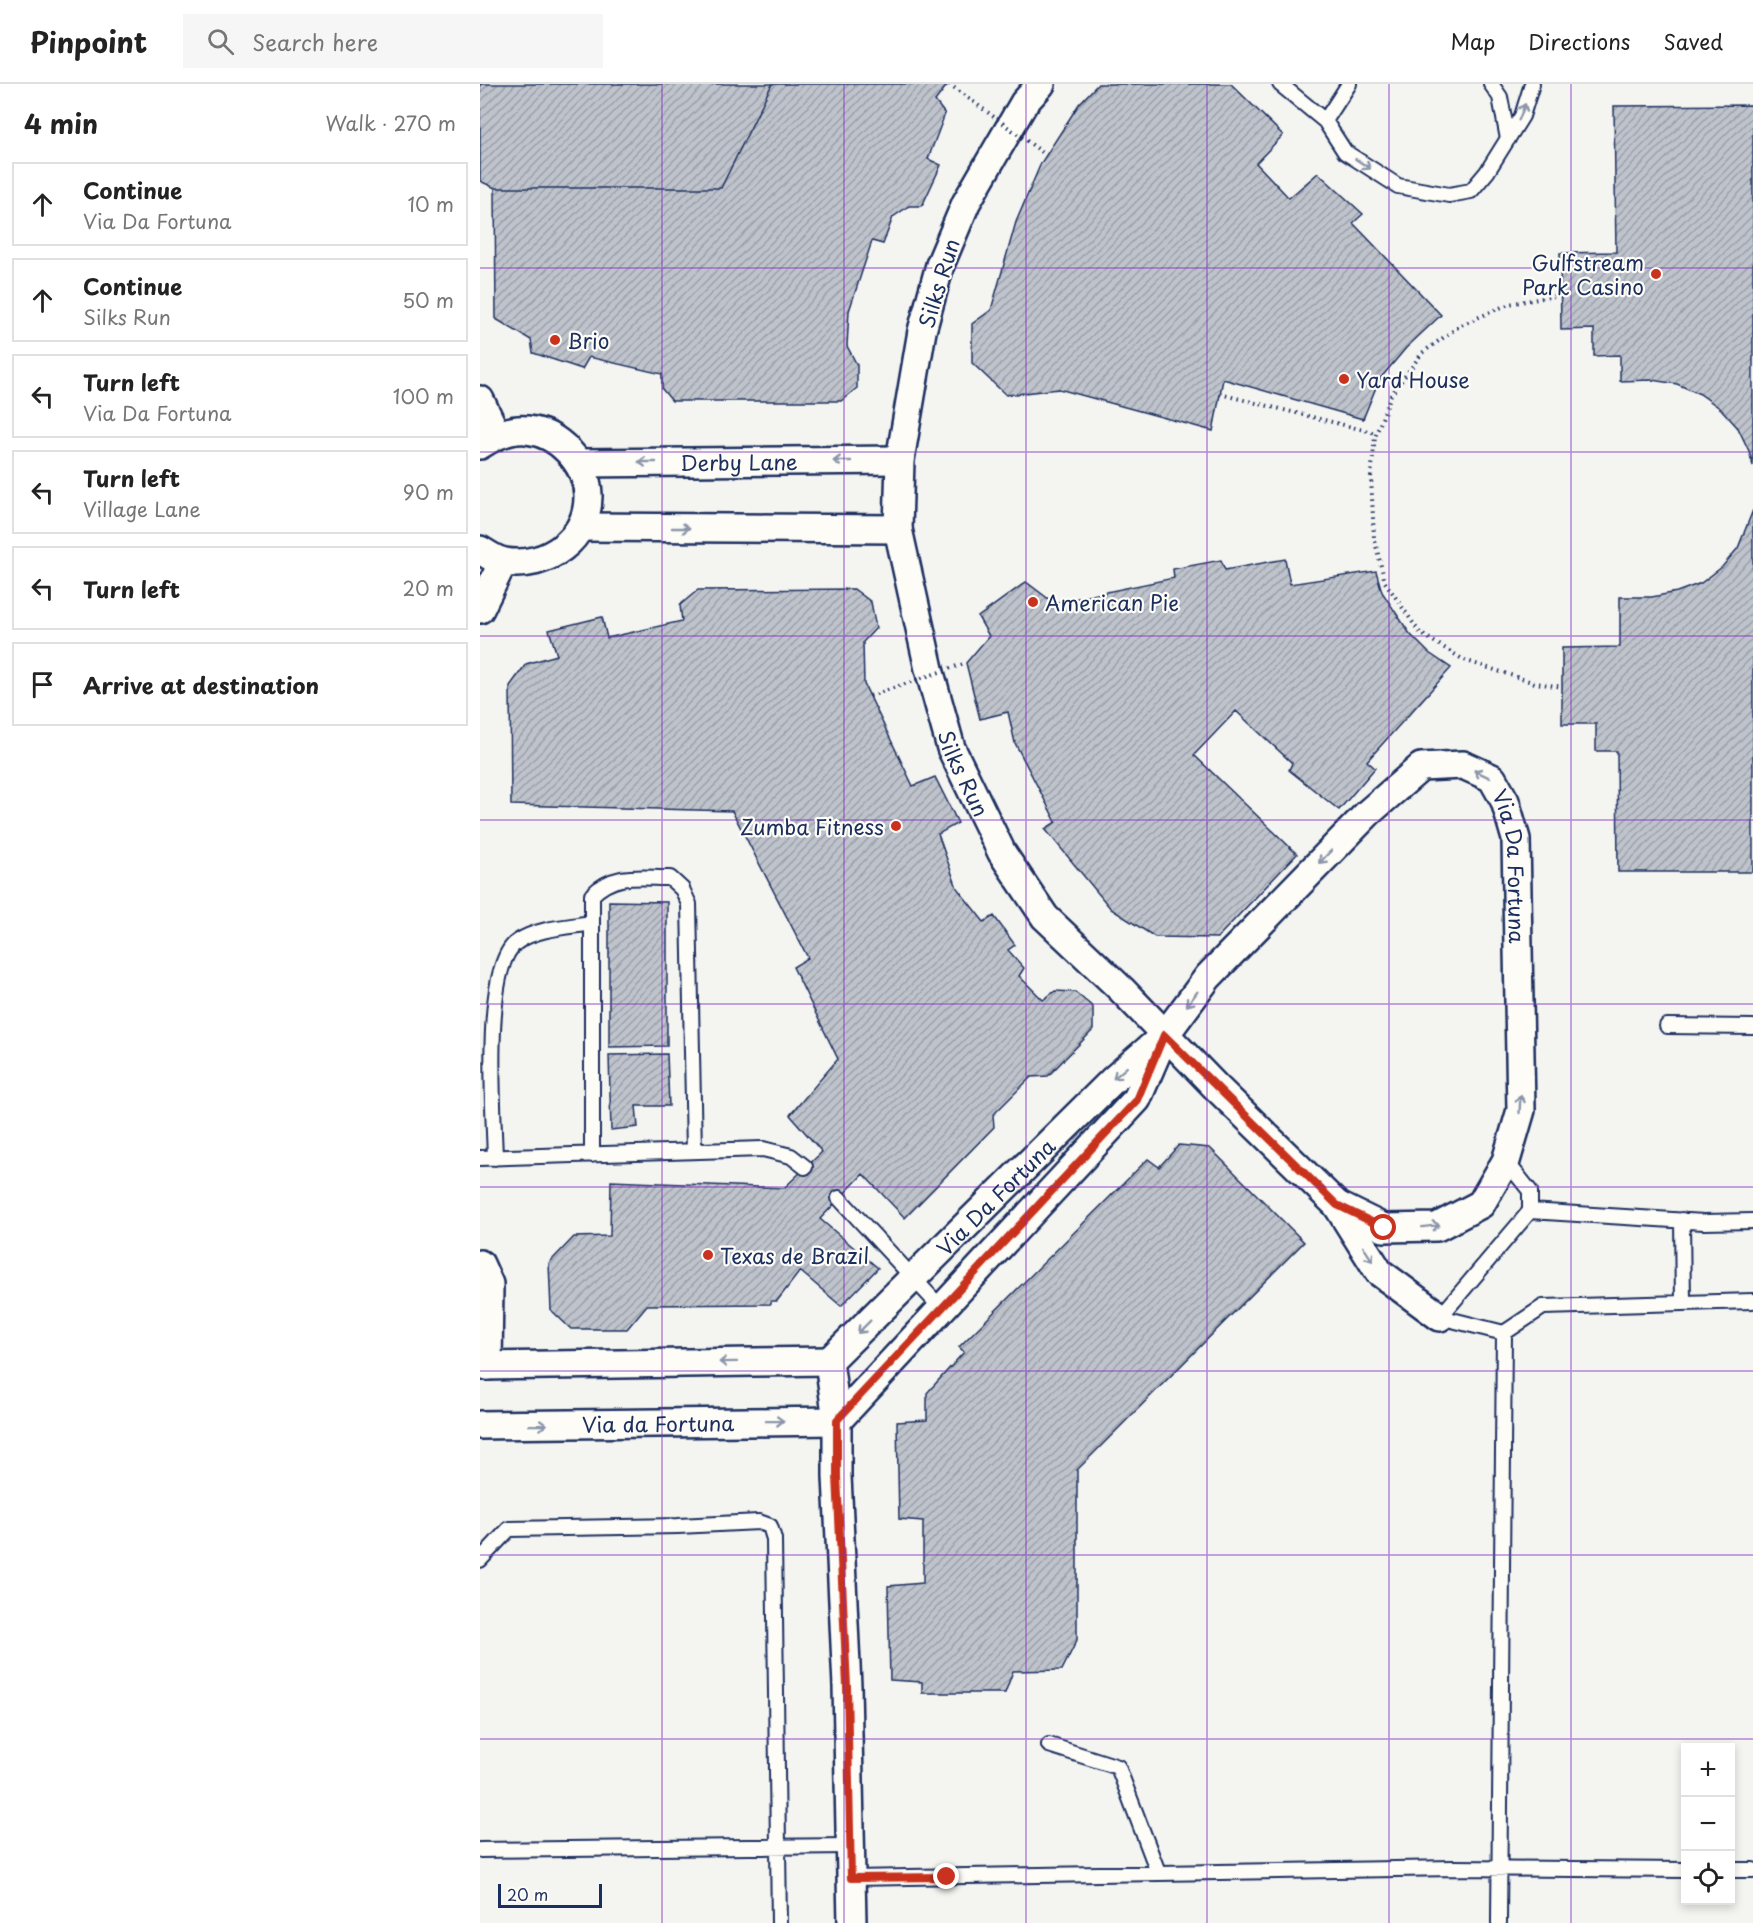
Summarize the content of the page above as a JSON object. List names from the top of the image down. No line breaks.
{"streets":{"street":["Silks Run","Derby Lane","Via Da Fortuna","Via da Fortuna"]},"crossings":[["Silks Run","Derby Lane"],["Silks Run","Via Da Fortuna"],["Via Da Fortuna","Via da Fortuna"]],"places":["Gulfstream Park Casino","Brio","Yard House","American Pie","Zumba Fitness","Texas de Brazil"],"scale_bar":"20 m","page":{"header":"Pinpoint","search":"Search here","nav":["Map","Directions","Saved"],"heading":["4 min","Walk · 270 m"],"list":[["Continue","Via Da Fortuna","10 m"],["Continue","Silks Run","50 m"],["Turn left","Via Da Fortuna","100 m"],["Turn left","Village Lane","90 m"],["Turn left","20 m"],"Arrive at destination"],"map_buttons":["+","−"],"scale":"20 m"}}
